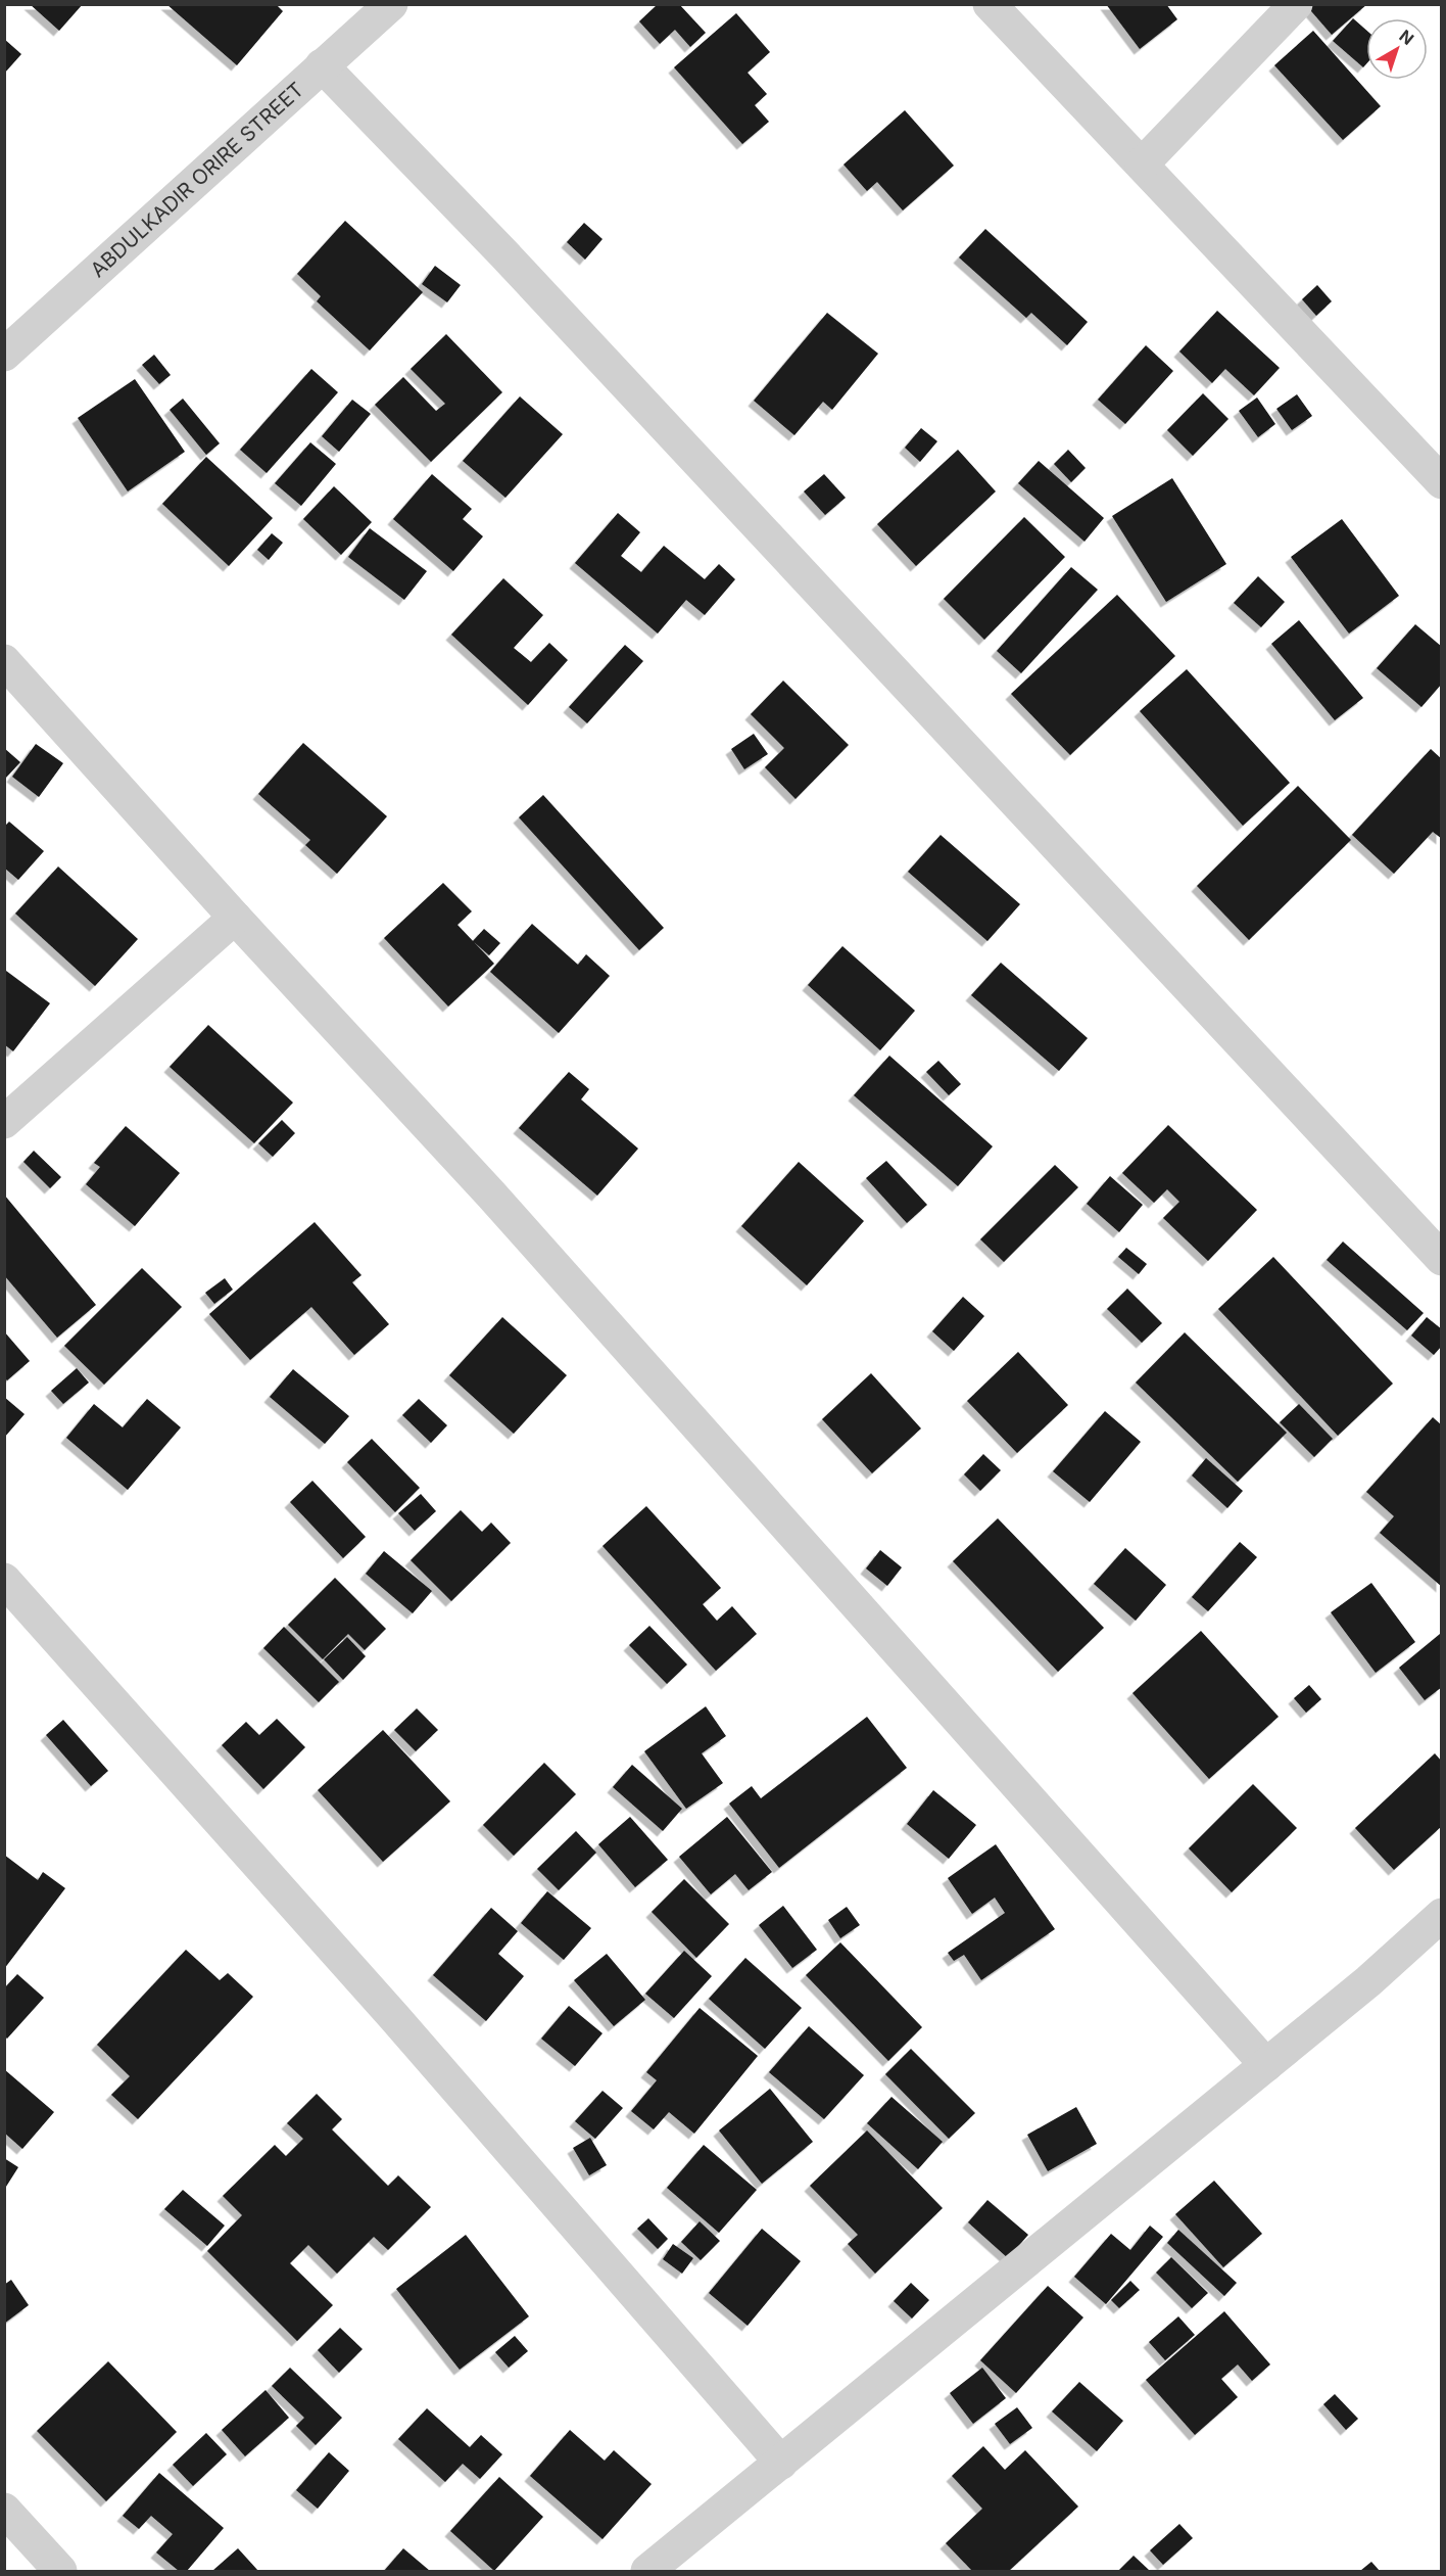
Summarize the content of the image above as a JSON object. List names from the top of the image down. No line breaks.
{"streets":{"street":["ABDULKADIR ORIRE STREET"]},"north":"top right"}
